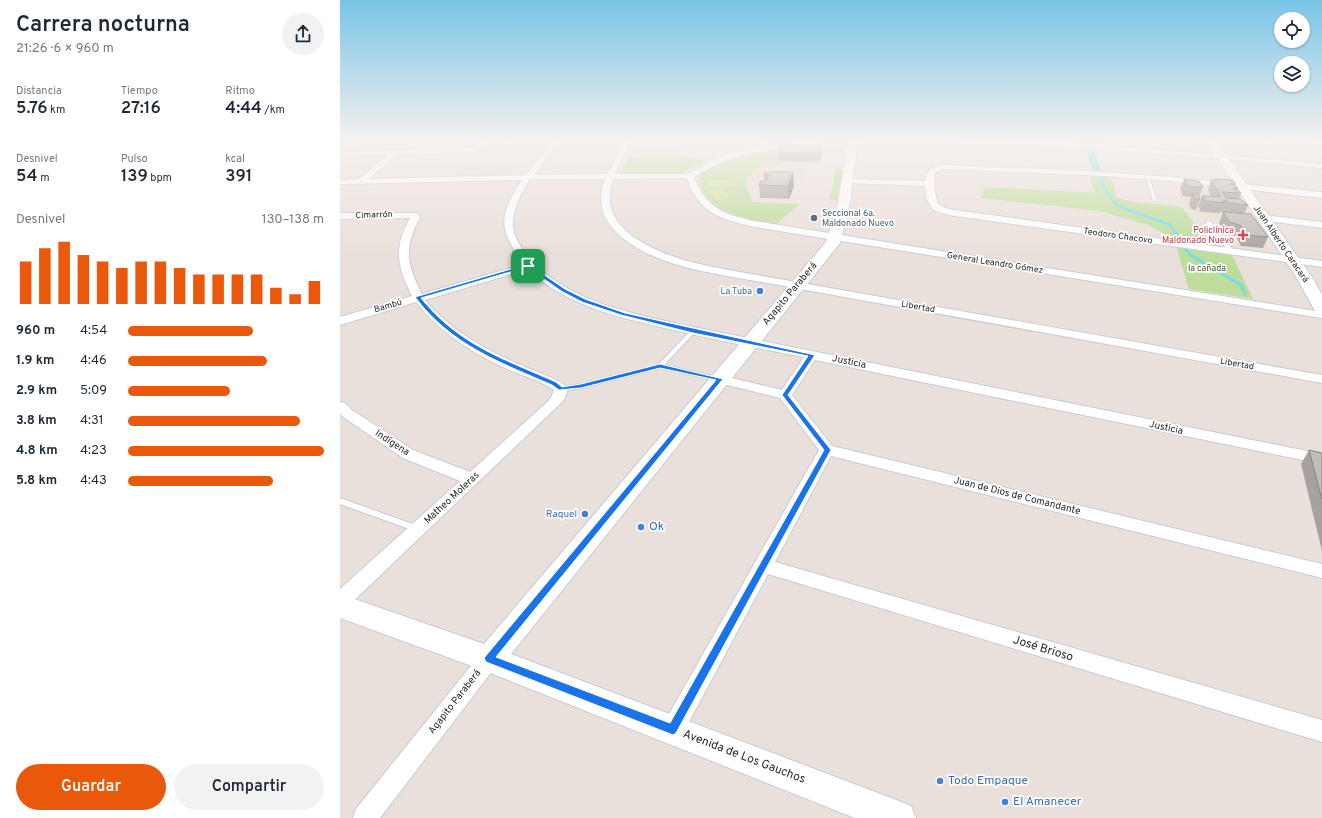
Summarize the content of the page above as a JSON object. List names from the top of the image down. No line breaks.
{"streets":{"street":["Cimarrón","Teodoro Chacovo","Juan Alberto Caracará","General Leandro Gómez","Agapito Paraberá","Bambú","Libertad","Justicia","Indígena","Juan de Dios de Comandante","Matheo Moleras","José Brioso","Avenida de Los Gauchos"]},"crossings":[["Cimarrón","Bambú"],["Teodoro Chacovo","Juan Alberto Caracará"],["General Leandro Gómez","Agapito Paraberá"],["Agapito Paraberá","Libertad"],["Agapito Paraberá","Justicia"],["Agapito Paraberá","Avenida de Los Gauchos"],["Bambú","Justicia"],["Indígena","Matheo Moleras"]],"parks":["la cañada"],"places":{"other":["Seccional 6a. Maldonado Nuevo","La Tuba","Raquel","Ok","Todo Empaque","El Amanecer"],"health":["Policlínica Maldonado Nuevo"]},"page":{"heading":["Carrera nocturna","21:26 · 6 × 960 m"],"stats":[["Distancia","5.76 km"],["Tiempo","27:16"],["Ritmo","4:44 /km"],["Desnivel","54 m"],["Pulso","139 bpm"],["kcal","391"]],"chart":["Desnivel","130–138 m"],"list":[{"name":"960 m","note":"4:54"},{"name":"1.9 km","note":"4:46"},{"name":"2.9 km","note":"5:09"},{"name":"3.8 km","note":"4:31"},{"name":"4.8 km","note":"4:23"},{"name":"5.8 km","note":"4:43"}],"buttons":["Guardar","Compartir"]}}
